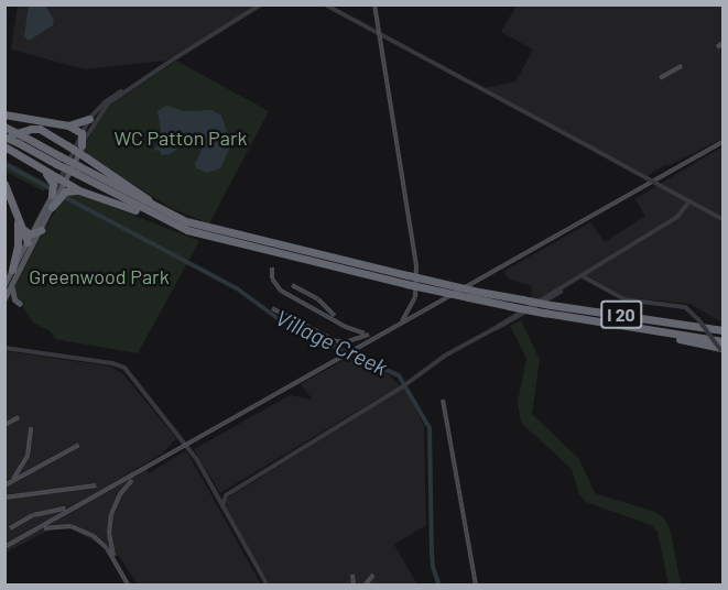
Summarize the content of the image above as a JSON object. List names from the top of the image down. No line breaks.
{"streets":{"highway":["I 20"]},"water":["Village Creek"],"parks":["WC Patton Park","Greenwood Park"]}
